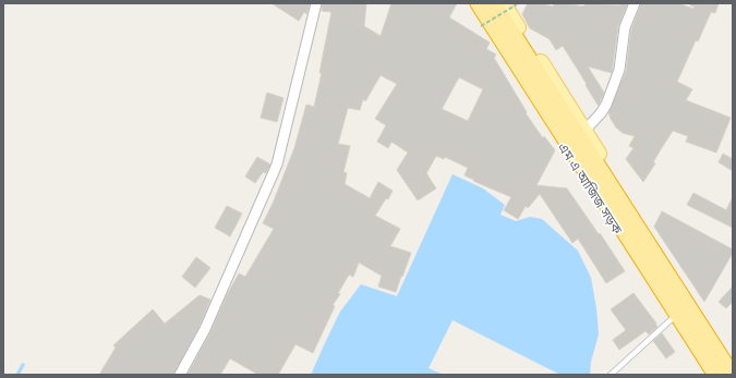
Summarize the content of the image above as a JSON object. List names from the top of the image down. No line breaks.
{"streets":{"main road":["এম এ আজিজ সড়ক"]}}
